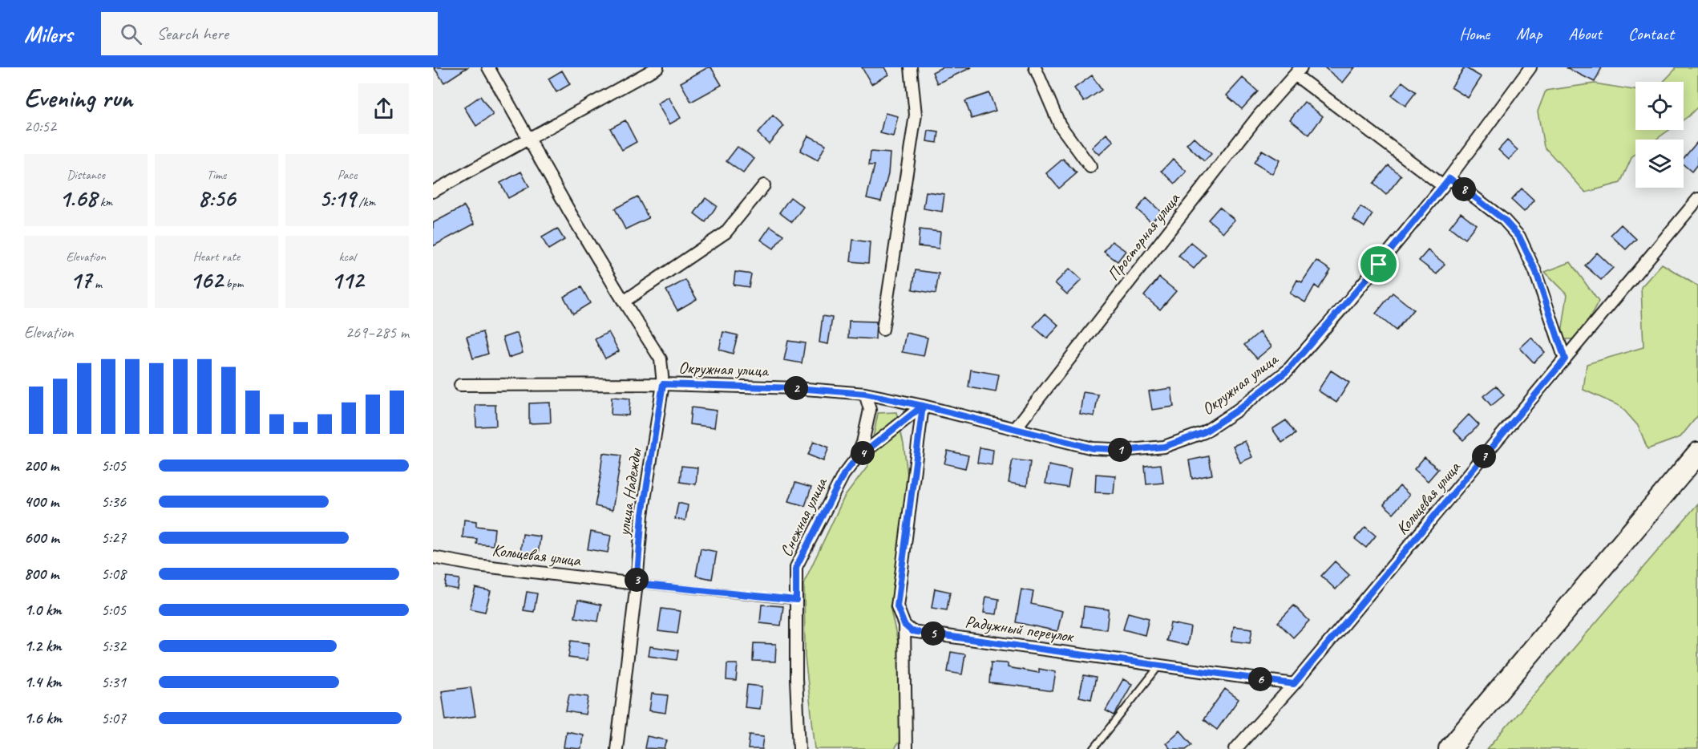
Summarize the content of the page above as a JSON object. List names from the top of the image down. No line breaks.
{"streets":{"street":["Просторная улица","Окружная улица","улица Надежды","Кольцевая улица","Снежная улица","Радужный переулок"]},"crossings":[["Просторная улица","Окружная улица"],["Окружная улица","улица Надежды"],["Окружная улица","Снежная улица"],["улица Надежды","Кольцевая улица"],["Кольцевая улица","Радужный переулок"]],"page":{"header":"Milers","search":"Search here","nav":["Home","Map","About","Contact"],"heading":["Evening run","20:52"],"stats":[["Distance","1.68 km"],["Time","8:56"],["Pace","5:19 /km"],["Elevation","17 m"],["Heart rate","162 bpm"],["kcal","112"]],"pins":["8","2","1","4","7","3","5","6"],"chart":["Elevation","269–285 m"],"list":[{"name":"200 m","note":"5:05"},{"name":"400 m","note":"5:36"},{"name":"600 m","note":"5:27"},{"name":"800 m","note":"5:08"},{"name":"1.0 km","note":"5:05"},{"name":"1.2 km","note":"5:32"},{"name":"1.4 km","note":"5:31"},{"name":"1.6 km","note":"5:07"}]}}
